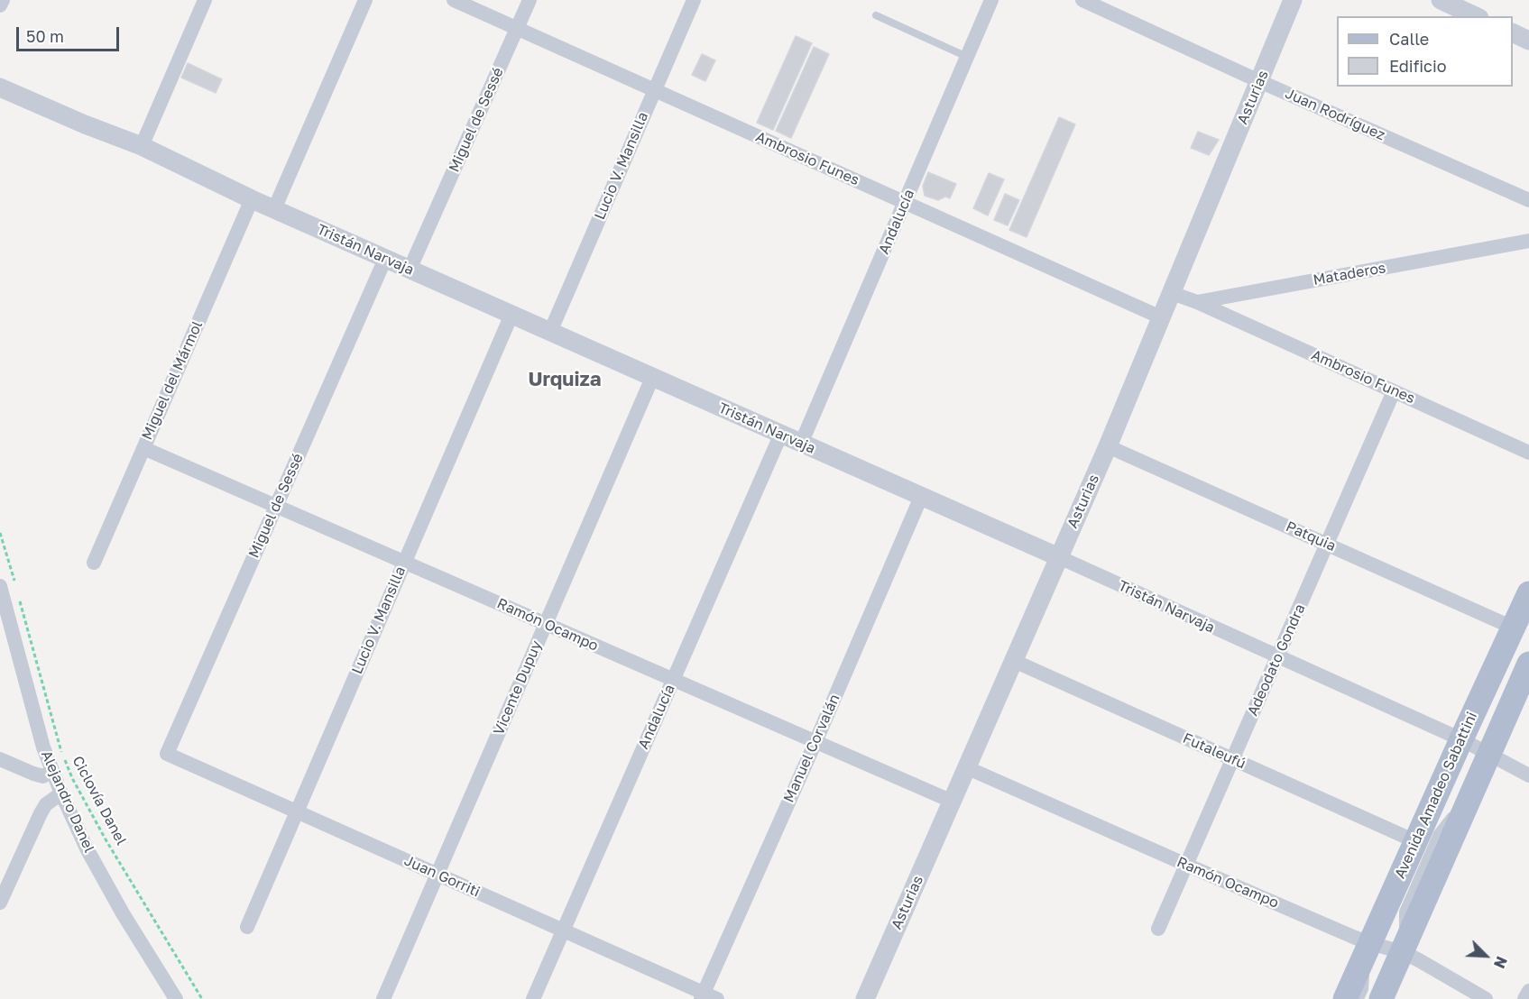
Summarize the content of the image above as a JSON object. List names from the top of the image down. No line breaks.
{"streets":{"main road":["Avenida Amadeo Sabattini"],"street":["Asturias","Juan Rodríguez","Miguel de Sessé","Ambrosio Funes","Lucio V. Mansilla","Andalucía","Tristán Narvaja","Mataderos","Miguel del Mármol","Patquia","Ramón Ocampo","Adeodato Gondra","Vicente Dupuy","Manuel Corvalán","Futaleufú","Alejandro Danel","Juan Gorriti"],"path":["Ciclovía Danel"]},"crossings":[["Asturias","Juan Rodríguez"],["Asturias","Ambrosio Funes"],["Asturias","Tristán Narvaja"],["Asturias","Patquia"],["Asturias","Ramón Ocampo"],["Asturias","Futaleufú"],["Miguel de Sessé","Ambrosio Funes"],["Miguel de Sessé","Tristán Narvaja"],["Miguel de Sessé","Ramón Ocampo"],["Miguel de Sessé","Juan Gorriti"],["Ambrosio Funes","Lucio V. Mansilla"],["Ambrosio Funes","Andalucía"],["Ambrosio Funes","Mataderos"],["Ambrosio Funes","Adeodato Gondra"],["Lucio V. Mansilla","Tristán Narvaja"],["Lucio V. Mansilla","Ramón Ocampo"],["Lucio V. Mansilla","Juan Gorriti"],["Andalucía","Tristán Narvaja"],["Andalucía","Ramón Ocampo"],["Andalucía","Juan Gorriti"],["Tristán Narvaja","Miguel del Mármol"],["Tristán Narvaja","Adeodato Gondra"],["Tristán Narvaja","Vicente Dupuy"],["Tristán Narvaja","Manuel Corvalán"],["Tristán Narvaja","Avenida Amadeo Sabattini"],["Miguel del Mármol","Ramón Ocampo"],["Patquia","Adeodato Gondra"],["Patquia","Avenida Amadeo Sabattini"],["Ramón Ocampo","Adeodato Gondra"],["Ramón Ocampo","Vicente Dupuy"],["Ramón Ocampo","Manuel Corvalán"],["Ramón Ocampo","Avenida Amadeo Sabattini"],["Adeodato Gondra","Futaleufú"],["Vicente Dupuy","Juan Gorriti"],["Manuel Corvalán","Juan Gorriti"],["Futaleufú","Avenida Amadeo Sabattini"]],"districts":["Urquiza"],"legend":["Calle","Edificio"],"scale_bar":"50 m","north":"bottom right"}
